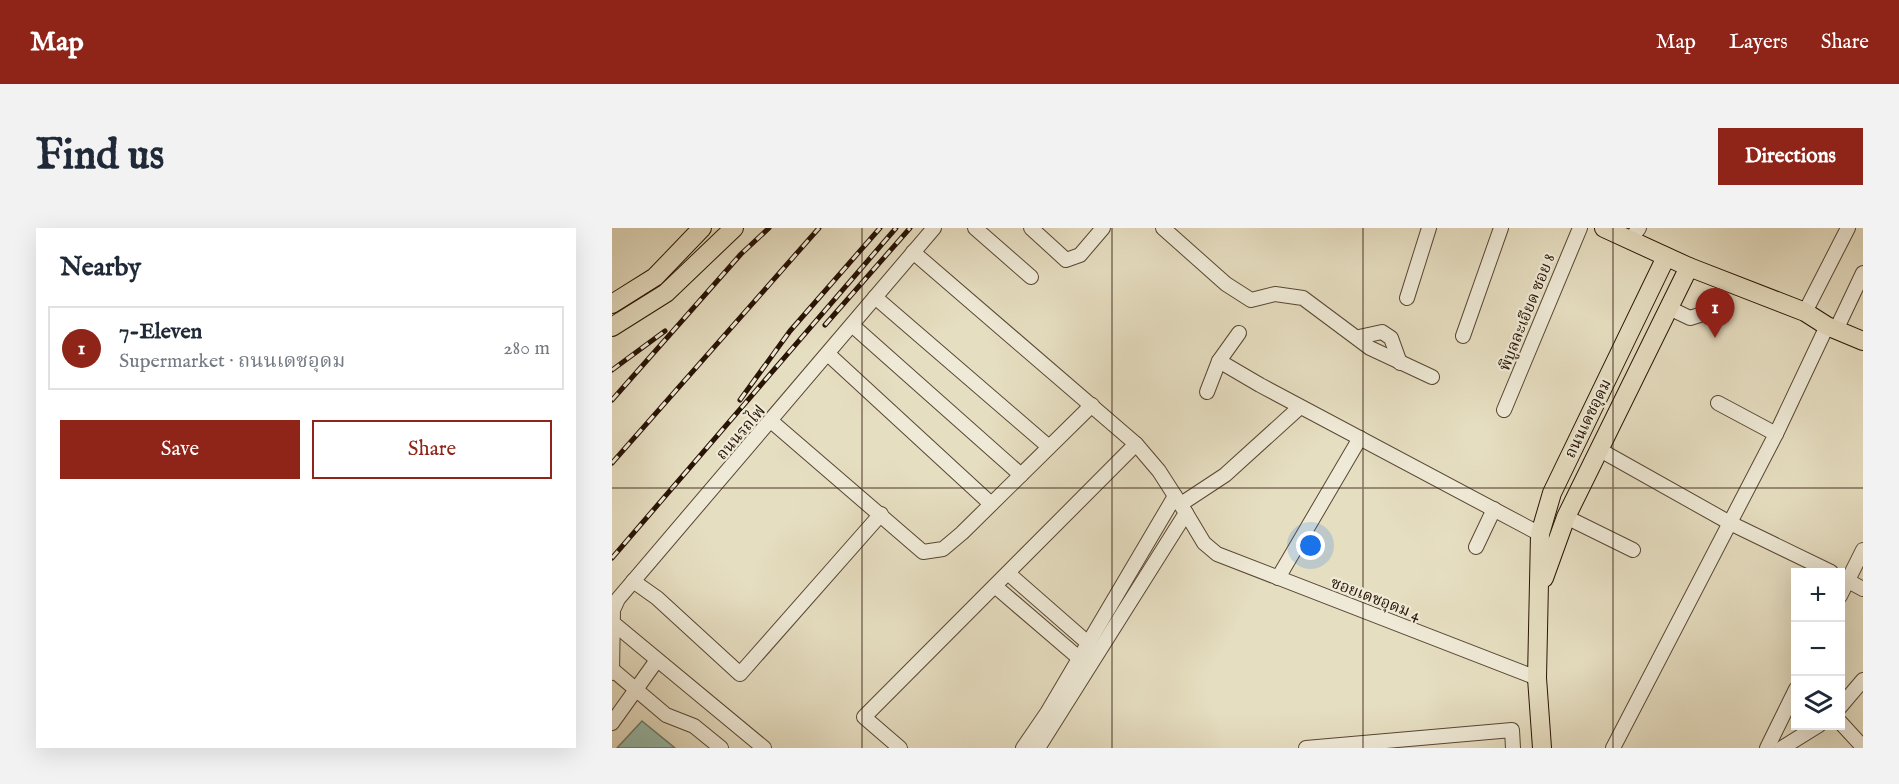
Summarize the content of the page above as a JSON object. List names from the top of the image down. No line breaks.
{"streets":{"main road":["ถนนเดชอุดม"],"street":["พิบูลละเอียด ซอย 8","ถนนรถไฟ","ซอยเดชอุดม 4"]},"crossings":[["ถนนเดชอุดม","ซอยเดชอุดม 4"],["ถนนรถไฟ","ซอยเดชอุดม 4"]],"page":{"header":"Map","nav":["Map","Layers","Share"],"buttons":["Directions",["Save","Share"]],"title":"Find us","heading":"Nearby","pins":"1","list":[{"mark":"1","name":"7-Eleven","note":"Supermarket · ถนนเดชอุดม","value":"280 m"}],"map_buttons":["+","−"]}}
